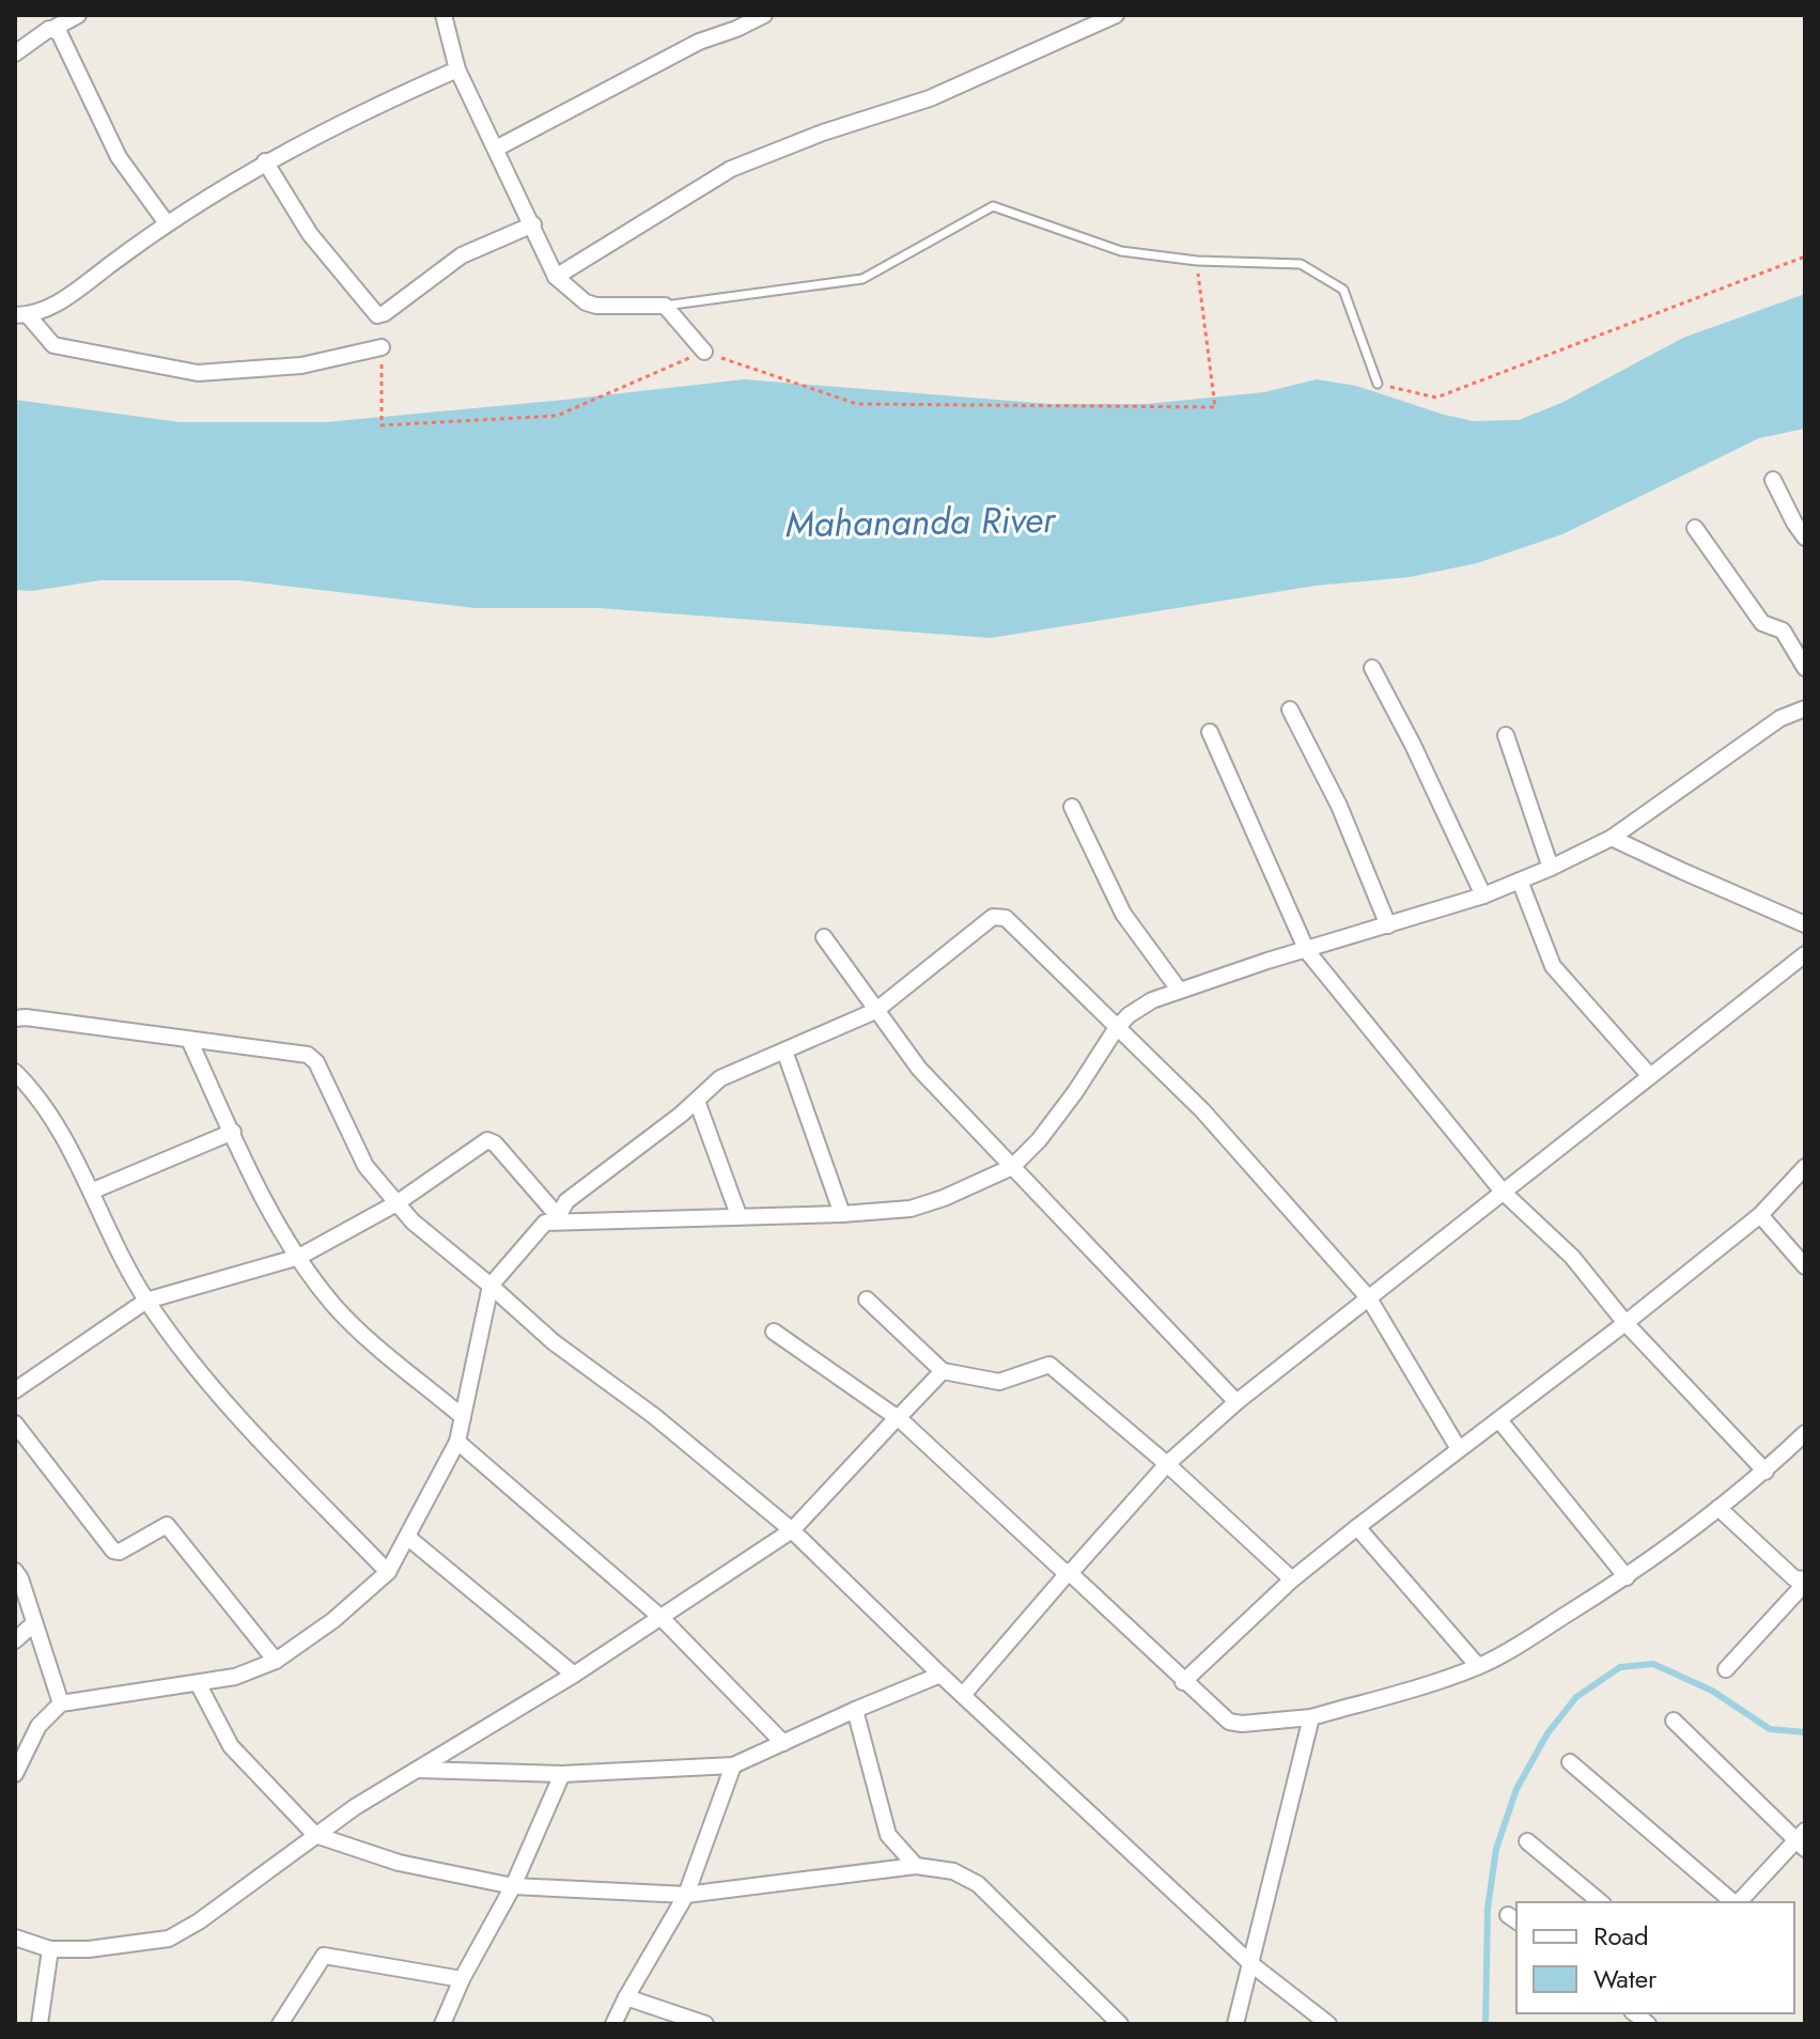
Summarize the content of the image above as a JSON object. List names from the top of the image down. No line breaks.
{"water":["Mahananda River"],"legend":["Road","Water"]}
